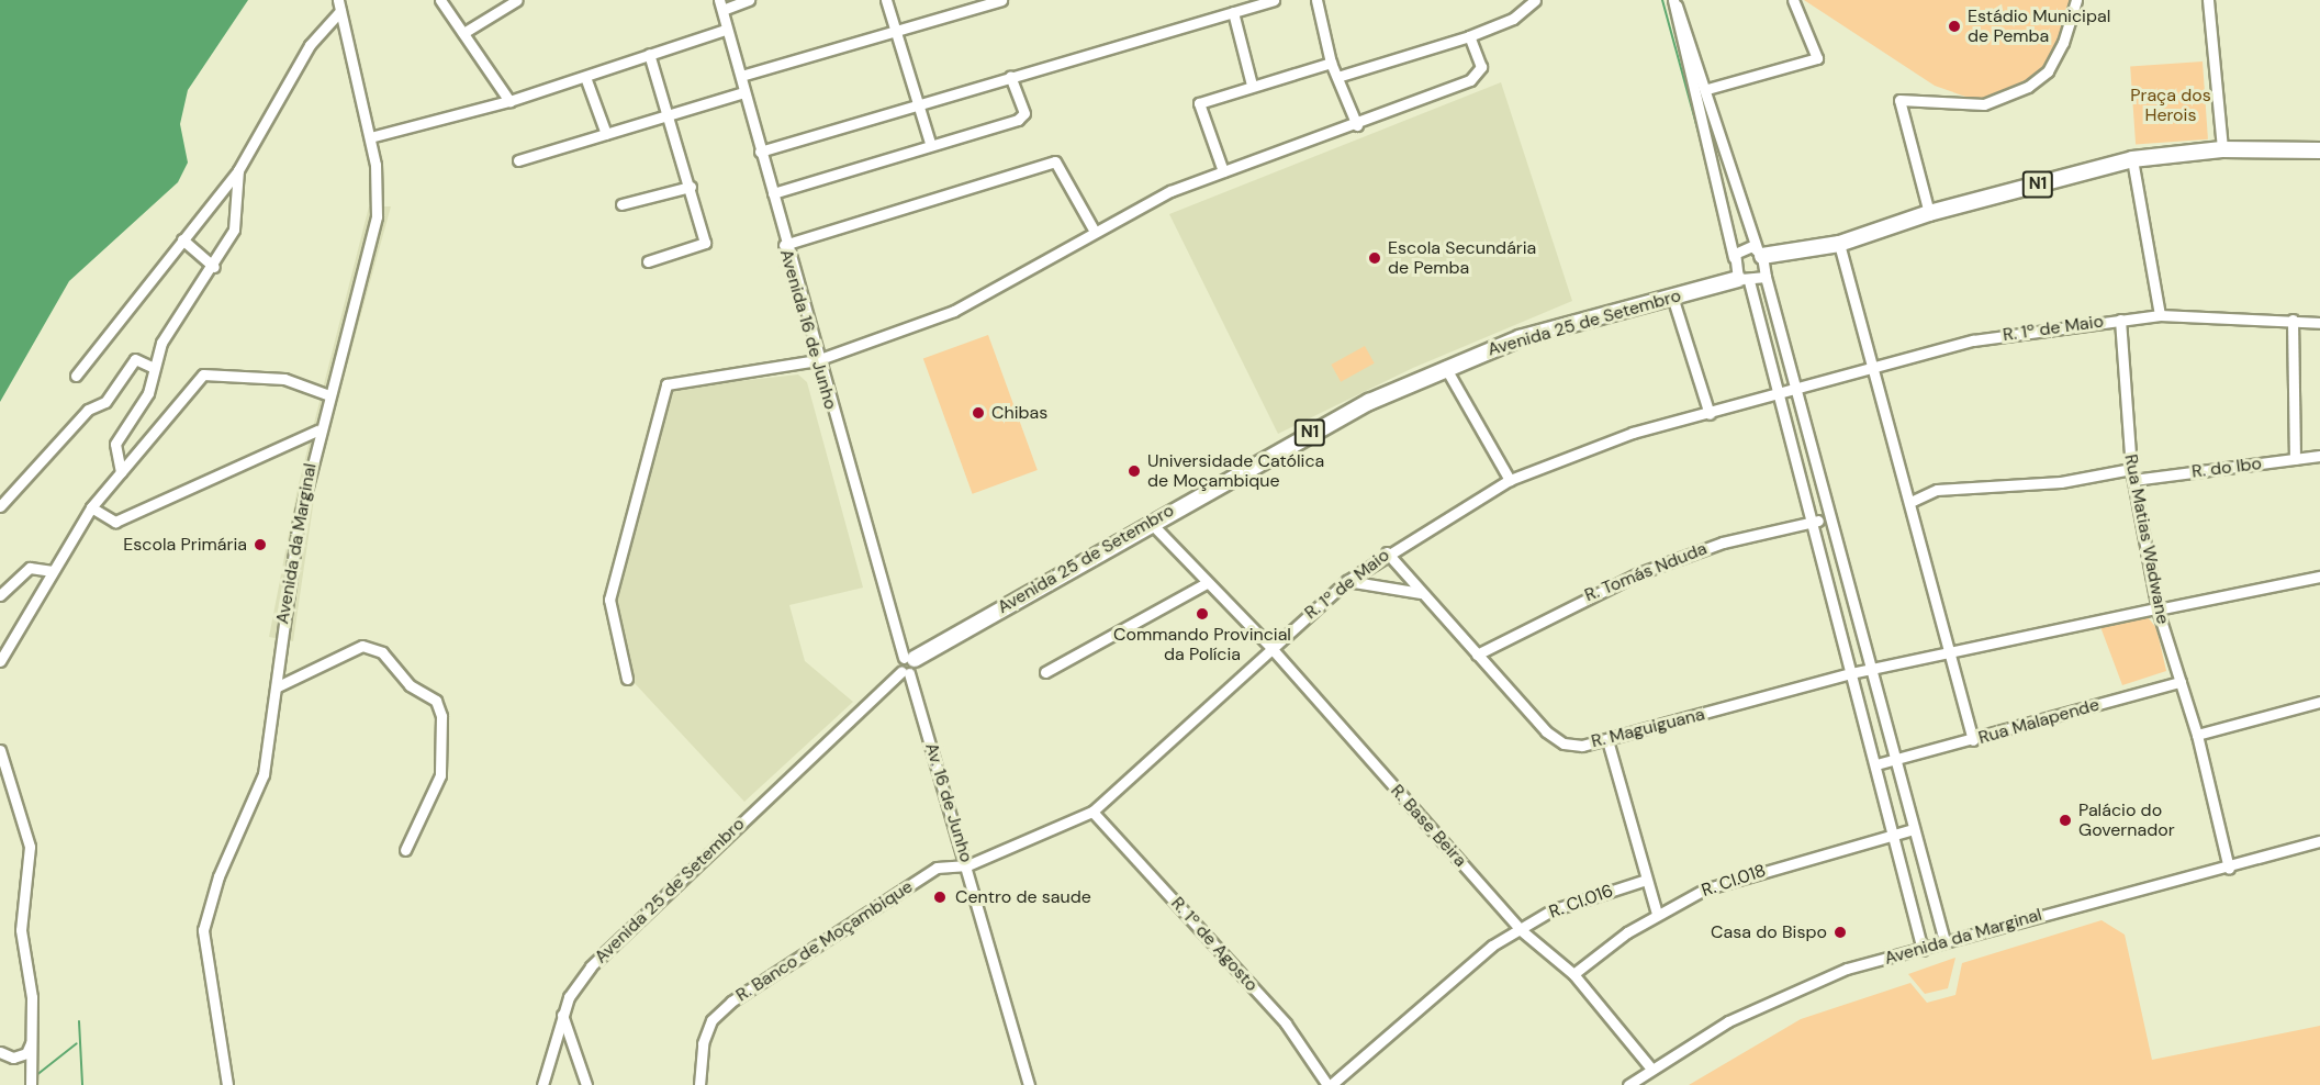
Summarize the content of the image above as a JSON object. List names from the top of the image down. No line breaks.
{"streets":{"highway":["N1","Avenida 25 de Setembro"],"street":["R. 1º de Maio","Avenida 16 de Junho","R. do Ibo","Rua Matias Wadwane","Avenida da Marginal","R. Tomás Nduda","Rua Malapende","R. Maguiguana","Av. 16 de Junho","R. Base Beira","R. CI.018","R. CI.016","R. Banco de Moçambique","R. 1º de Agosto"]},"crossings":[["Avenida 25 de Setembro","Avenida 16 de Junho"],["Avenida 25 de Setembro","Av. 16 de Junho"],["Avenida 25 de Setembro","R. Base Beira"],["R. 1º de Maio","Rua Matias Wadwane"],["R. 1º de Maio","R. Maguiguana"],["R. 1º de Maio","Av. 16 de Junho"],["R. 1º de Maio","R. Base Beira"],["R. 1º de Maio","R. Banco de Moçambique"],["R. 1º de Maio","R. 1º de Agosto"],["Avenida 16 de Junho","Av. 16 de Junho"],["R. do Ibo","Rua Matias Wadwane"],["Rua Matias Wadwane","Avenida da Marginal"],["Rua Matias Wadwane","Rua Malapende"],["Rua Matias Wadwane","R. Maguiguana"],["Avenida da Marginal","R. Base Beira"],["R. Tomás Nduda","R. Maguiguana"],["Av. 16 de Junho","R. Banco de Moçambique"],["R. Base Beira","R. CI.018"],["R. Base Beira","R. CI.016"],["R. CI.016","R. 1º de Agosto"]],"parks":["Praça dos Herois"],"places":["Estádio Municipal de Pemba","Escola Secundária de Pemba","Chibas","Universidade Católica de Moçambique","Escola Primária","Commando Provincial da Polícia","Palácio do Governador","Centro de saude","Casa do Bispo"]}
